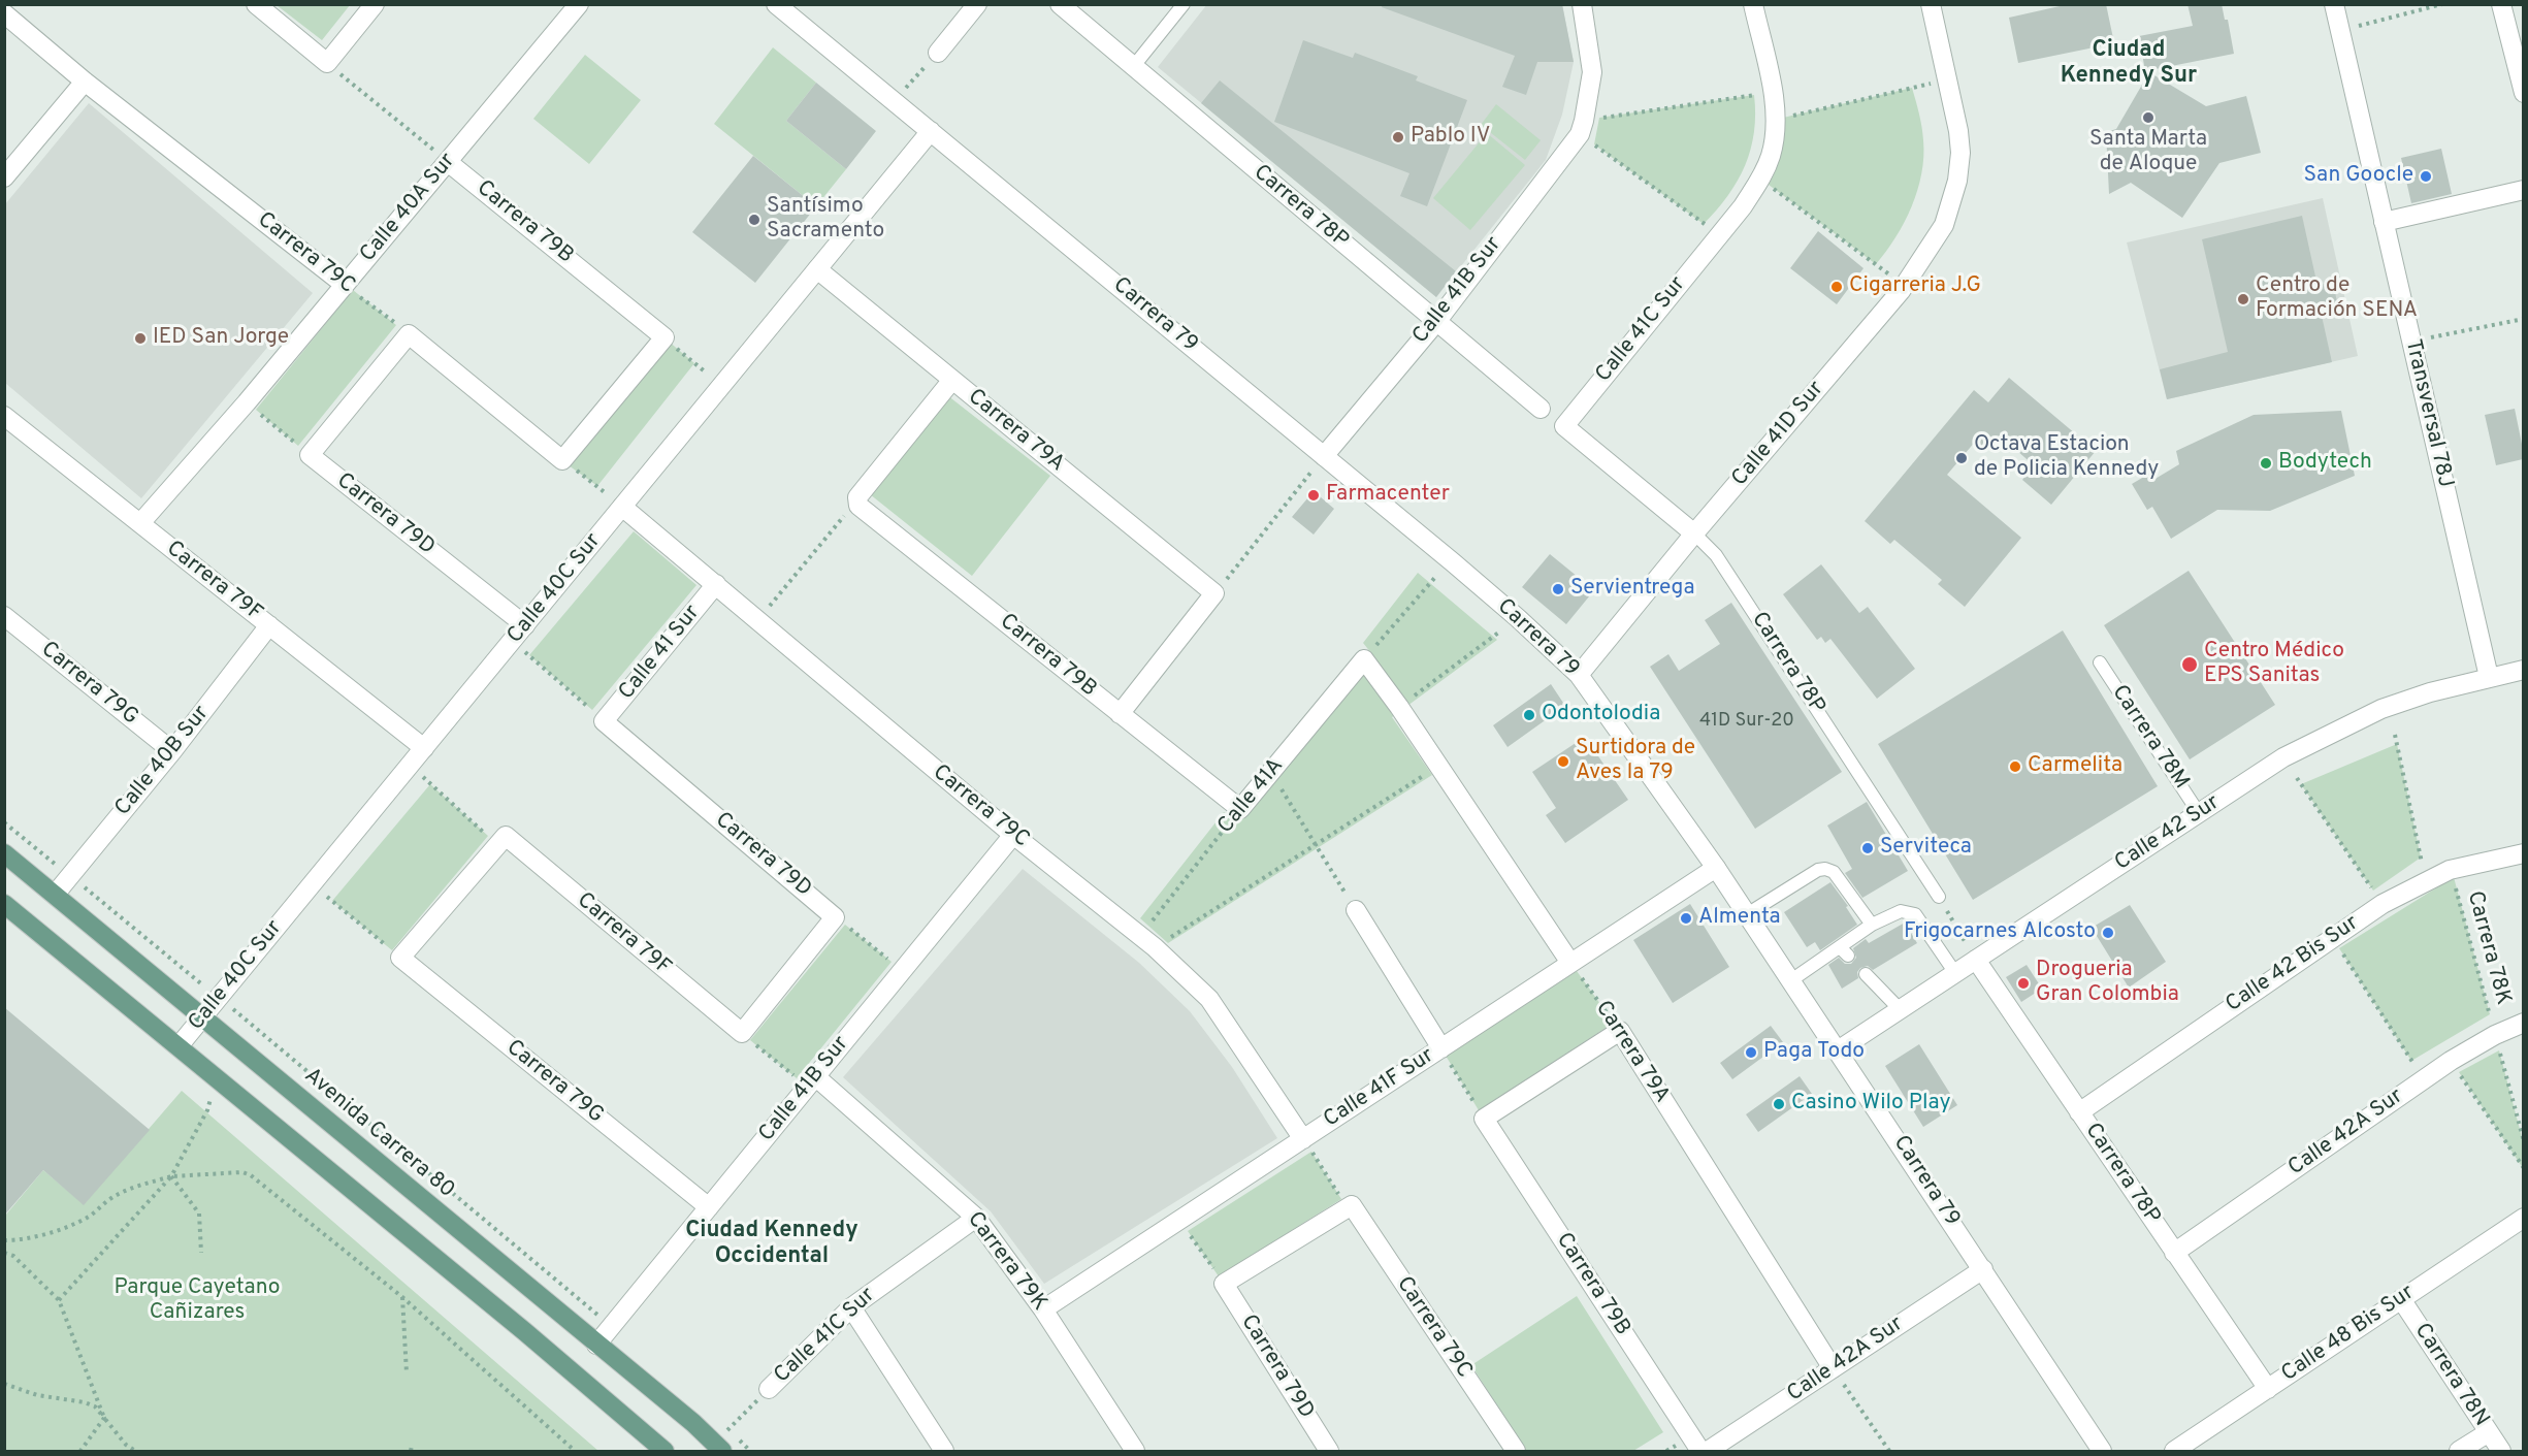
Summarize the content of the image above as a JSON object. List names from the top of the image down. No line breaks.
{"streets":{"main road":["Avenida Carrera 80"],"street":["Carrera 78P","Calle 40A Sur","Carrera 79B","Carrera 79C","Calle 41B Sur","Carrera 79","Calle 41C Sur","Transversal 78J","Carrera 79A","Calle 41D Sur","Carrera 79D","Carrera 79F","Calle 40C Sur","Calle 41 Sur","Carrera 79G","Calle 40B Sur","Calle 41A","Calle 42 Sur","Calle 42 Bis Sur","Calle 41F Sur","Calle 42A Sur","Carrera 79K","Calle 48 Bis Sur","Carrera 78N"],"lane":["Carrera 78M"],"path":["Carrera 78K"]},"crossings":[["Carrera 78P","Calle 41B Sur"],["Carrera 78P","Calle 41C Sur"],["Carrera 78P","Calle 41D Sur"],["Carrera 78P","Calle 42 Sur"],["Carrera 78P","Calle 42 Bis Sur"],["Carrera 78P","Calle 42A Sur"],["Carrera 78P","Calle 48 Bis Sur"],["Calle 40A Sur","Carrera 79B"],["Calle 40A Sur","Carrera 79C"],["Calle 40A Sur","Carrera 79F"],["Carrera 79B","Calle 41A"],["Carrera 79C","Calle 41B Sur"],["Carrera 79C","Calle 40C Sur"],["Carrera 79C","Calle 41 Sur"],["Carrera 79C","Calle 41A"],["Carrera 79C","Calle 41F Sur"],["Calle 41B Sur","Carrera 79"],["Calle 41B Sur","Carrera 79G"],["Calle 41B Sur","Avenida Carrera 80"],["Calle 41B Sur","Carrera 79K"],["Carrera 79","Calle 41D Sur"],["Carrera 79","Calle 40C Sur"],["Carrera 79","Calle 42 Sur"],["Carrera 79","Calle 41F Sur"],["Carrera 79","Calle 42A Sur"],["Calle 41C Sur","Avenida Carrera 80"],["Calle 41C Sur","Carrera 79K"],["Transversal 78J","Calle 42 Sur"],["Carrera 79A","Calle 40C Sur"],["Carrera 79A","Calle 41F Sur"],["Carrera 79A","Calle 42A Sur"],["Carrera 79D","Calle 40C Sur"],["Carrera 79D","Calle 41 Sur"],["Carrera 79F","Calle 40C Sur"],["Carrera 79F","Calle 40B Sur"],["Calle 40C Sur","Avenida Carrera 80"],["Carrera 79G","Calle 40B Sur"],["Carrera 78M","Calle 42 Sur"],["Calle 40B Sur","Avenida Carrera 80"],["Carrera 78K","Calle 42 Bis Sur"],["Carrera 78K","Calle 42A Sur"],["Calle 41F Sur","Carrera 79K"],["Calle 48 Bis Sur","Carrera 78N"]],"districts":["Ciudad Kennedy Sur","Ciudad Kennedy Occidental"],"parks":["Parque Cayetano Cañizares"],"places":["Santa Marta de Aloque","Pablo IV","San Goocle","Santísimo Sacramento","Cigarreria J.G","Centro de Formación SENA","IED San Jorge","Octava Estacion de Policia Kennedy","Bodytech","Farmacenter","Servientrega","Centro Médico EPS Sanitas","Odontolodia","Surtidora de Aves la 79","Carmelita","Serviteca","Almenta","Frigocarnes Alcosto","Drogueria Gran Colombia","Paga Todo","Casino Wilo Play"],"house_numbers":["41D Sur-20"]}
